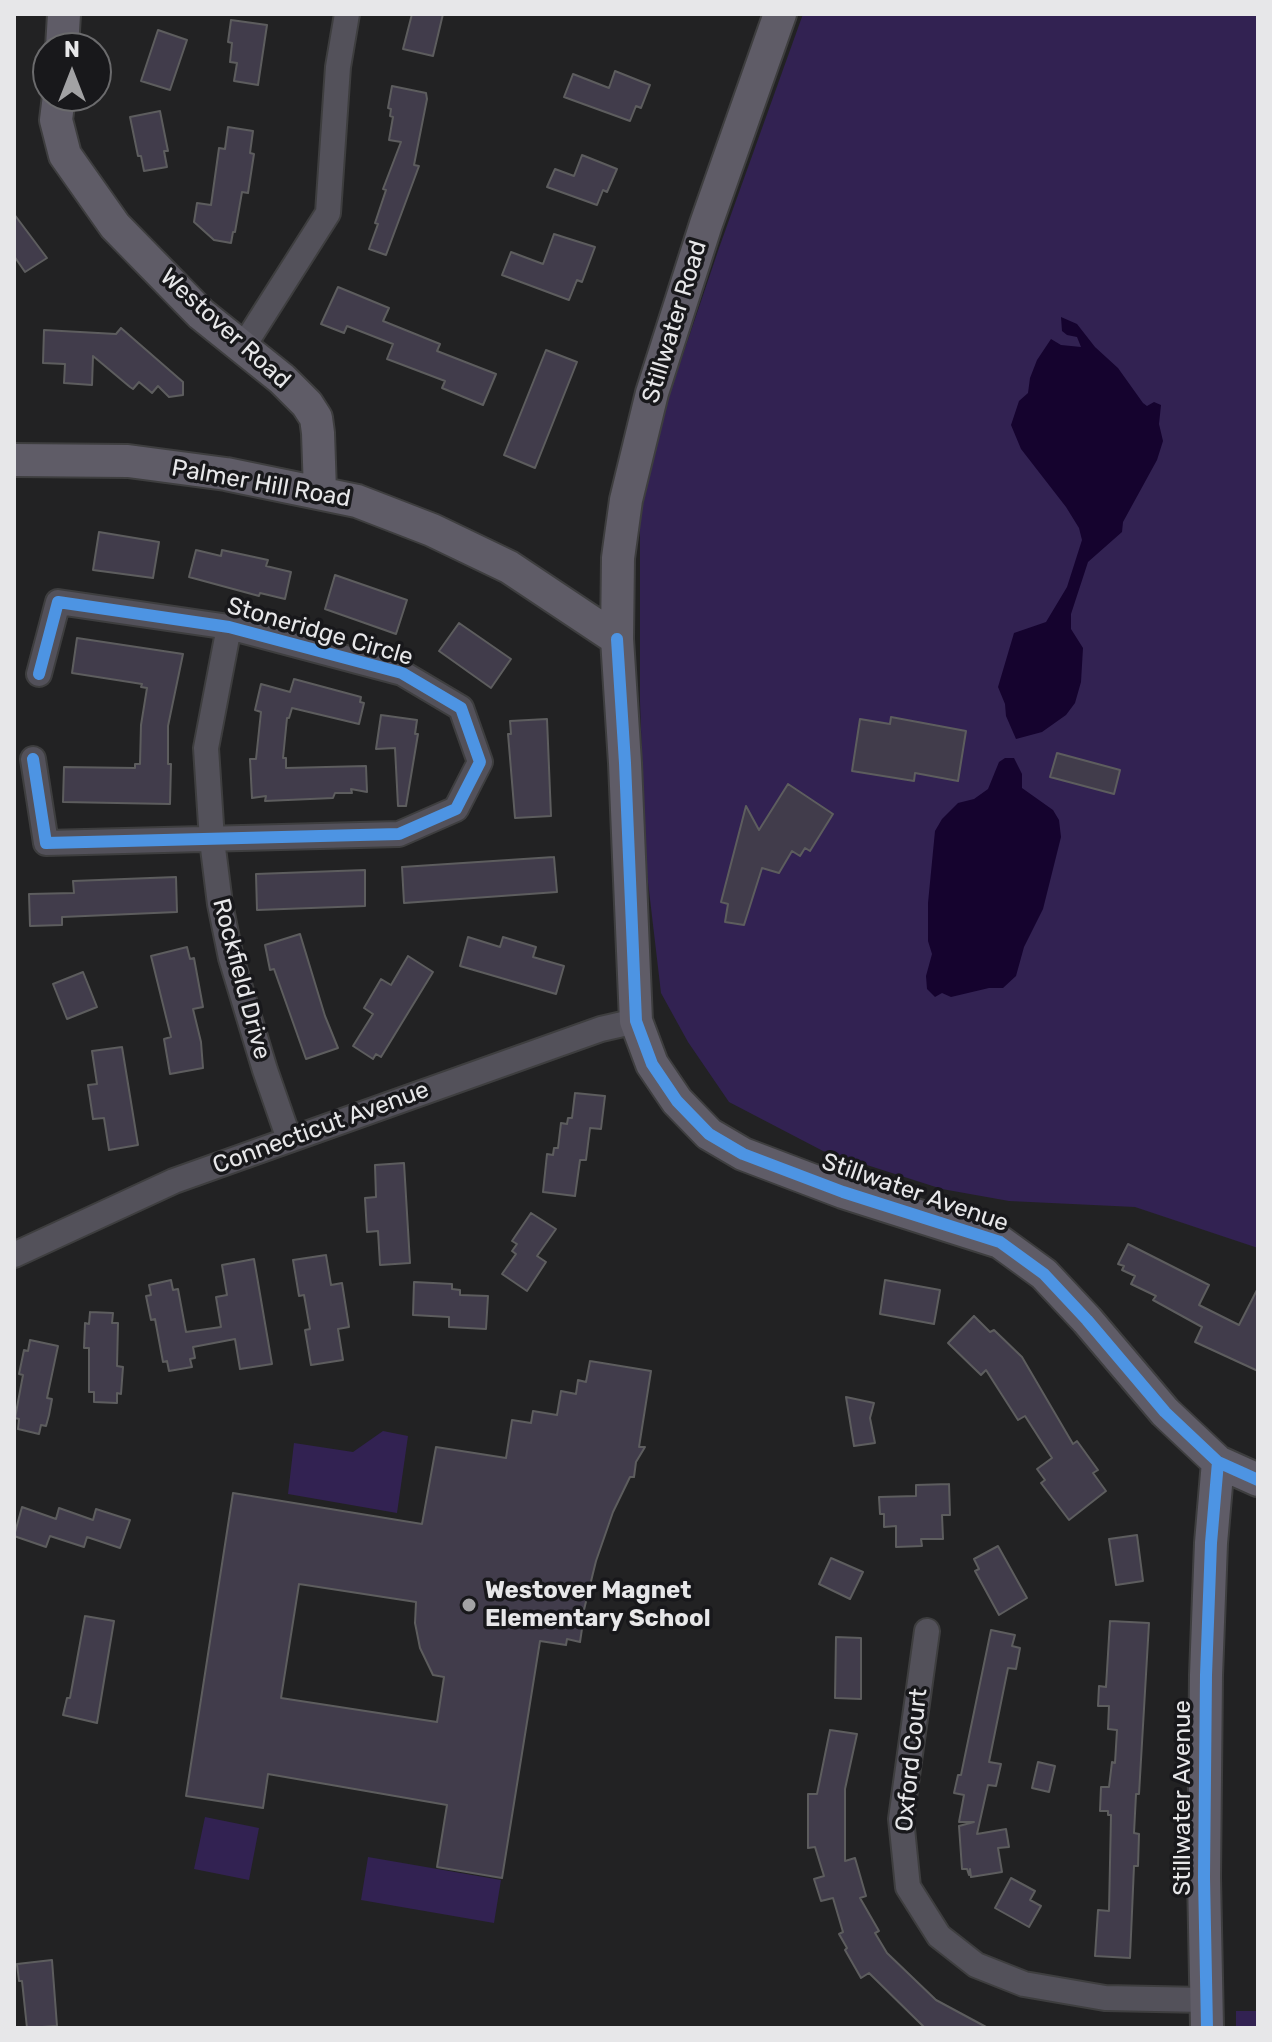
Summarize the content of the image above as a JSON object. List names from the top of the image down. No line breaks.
{"streets":{"main road":["Stillwater Road","Westover Road","Palmer Hill Road","Stillwater Avenue"],"street":["Stoneridge Circle","Rockfield Drive","Connecticut Avenue","Oxford Court"]},"crossings":[["Stillwater Road","Palmer Hill Road"],["Stillwater Road","Stillwater Avenue"],["Westover Road","Palmer Hill Road"],["Palmer Hill Road","Stillwater Avenue"],["Stoneridge Circle","Rockfield Drive"],["Rockfield Drive","Connecticut Avenue"],["Connecticut Avenue","Stillwater Avenue"],["Stillwater Avenue","Oxford Court"]],"places":["Westover Magnet Elementary School"],"north":"top"}
